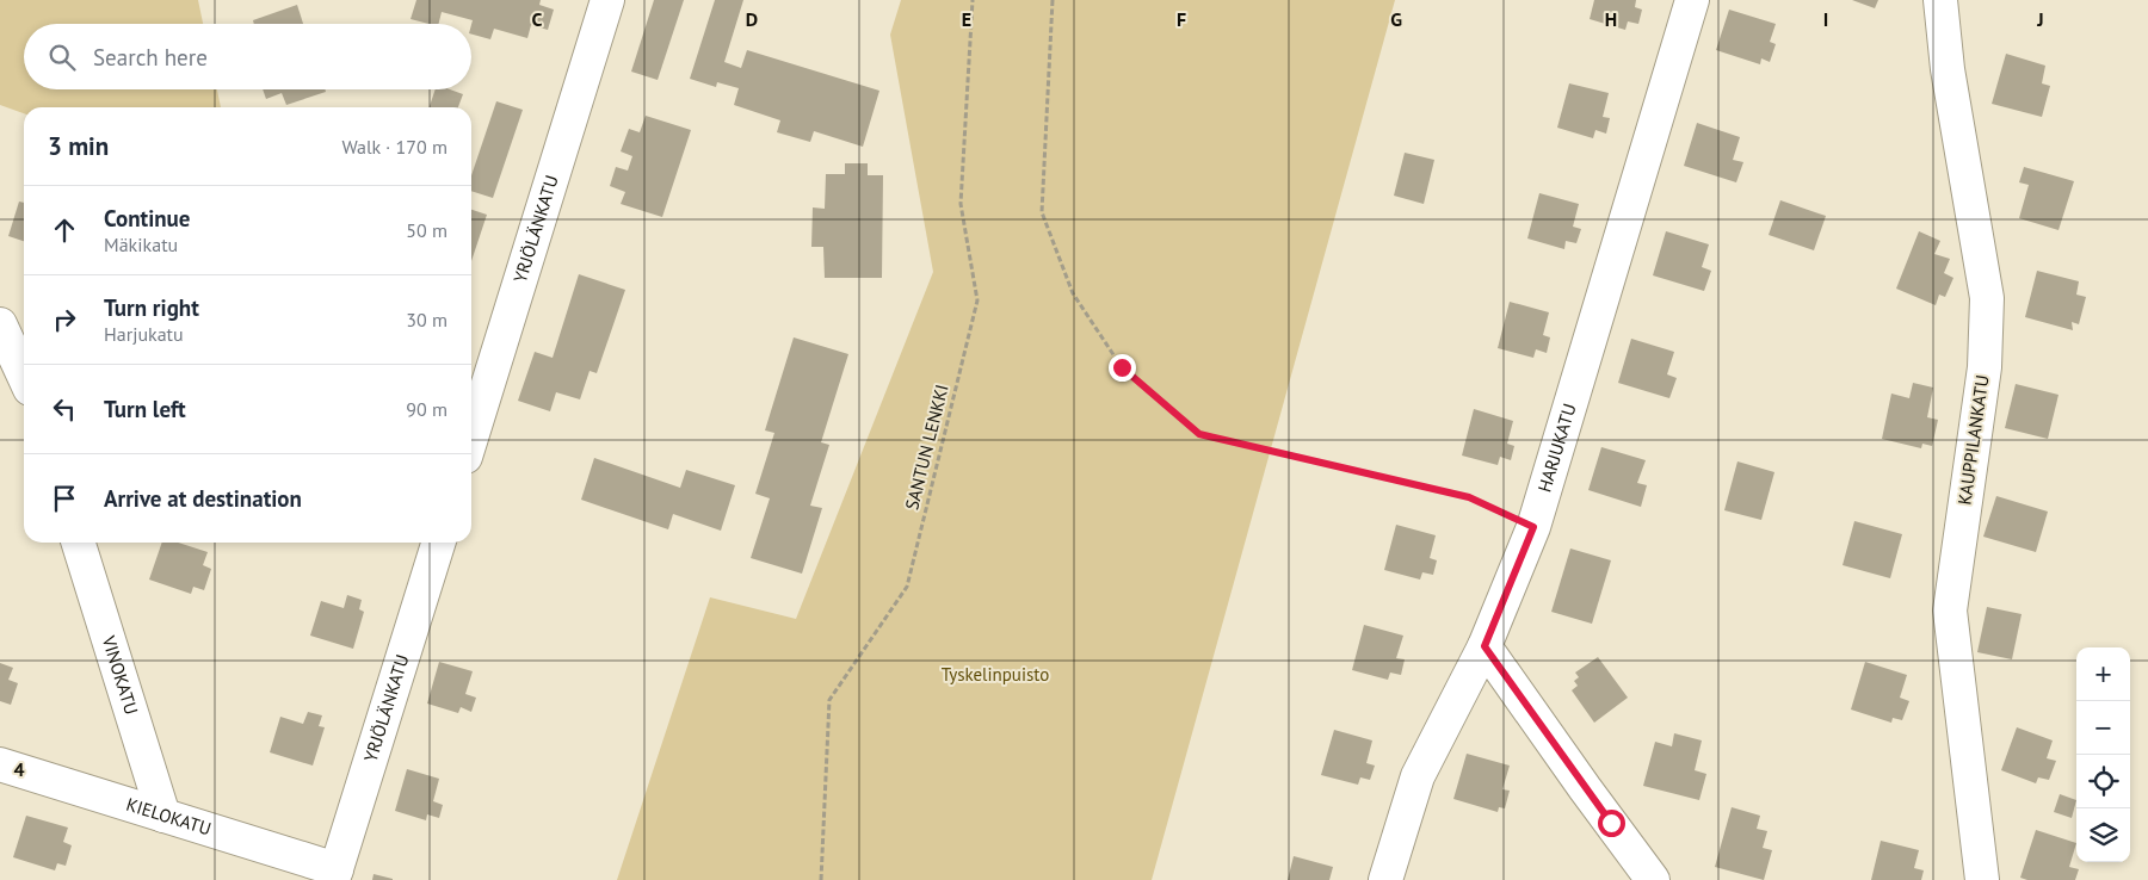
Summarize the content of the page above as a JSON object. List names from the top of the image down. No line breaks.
{"streets":{"street":["YRJÖLÄNKATU","KAUPPILANKATU","HARJUKATU","VINOKATU","KIELOKATU"],"path":["SANTUN LENKKI"]},"crossings":[["YRJÖLÄNKATU","KIELOKATU"],["VINOKATU","KIELOKATU"]],"parks":["Tyskelinpuisto"],"page":{"search":"Search here","heading":["3 min","Walk · 170 m"],"list":[["Continue","Mäkikatu","50 m"],["Turn right","Harjukatu","30 m"],["Turn left","90 m"],"Arrive at destination"],"map_buttons":["+","−"]},"grid":{"columns":["C","D","E","F","G","H","I","J"],"rows":["4"]}}
